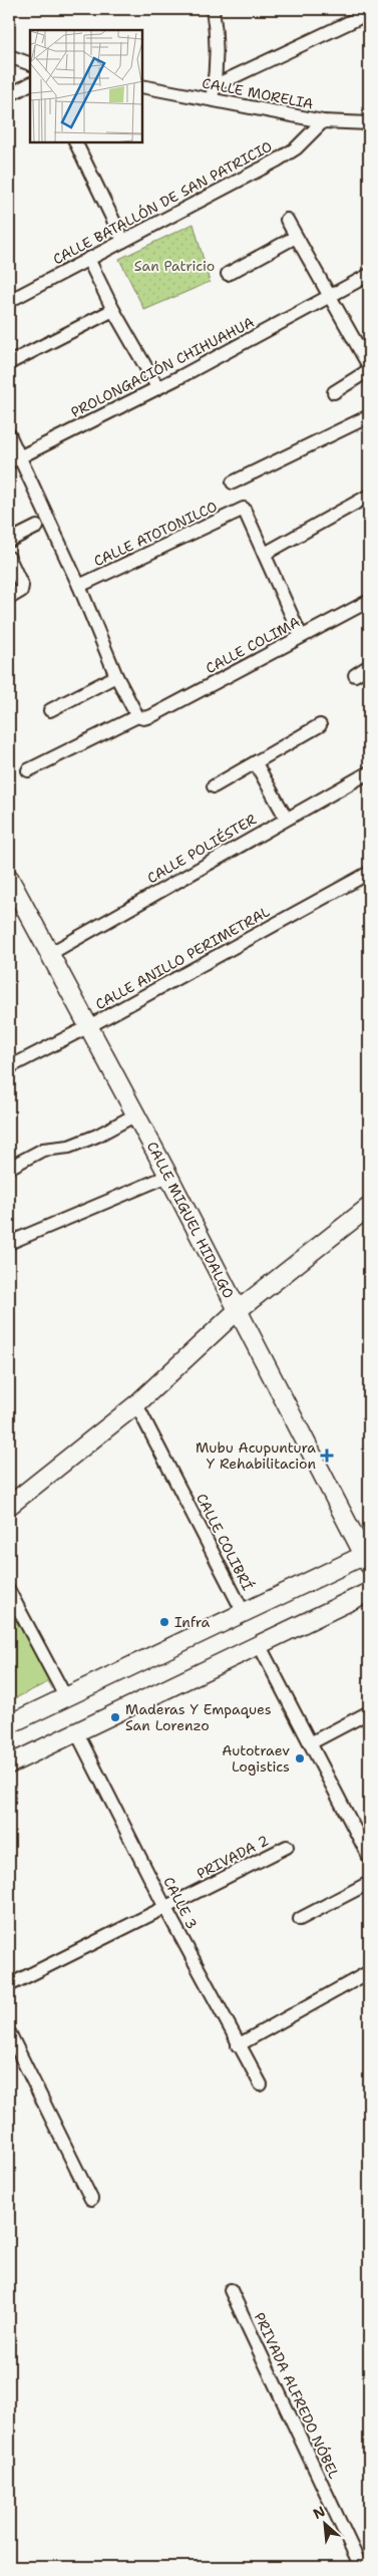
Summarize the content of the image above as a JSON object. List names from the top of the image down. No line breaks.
{"streets":{"main road":["CALLE MIGUEL HIDALGO"],"street":["CALLE MORELIA","CALLE BATALLÓN DE SAN PATRICIO","PROLONGACIÓN CHIHUAHUA","CALLE ATOTONILCO","CALLE COLIMA","CALLE POLIÉSTER","CALLE ANILLO PERIMETRAL","CALLE COLIBRÍ","PRIVADA 2","CALLE 3","PRIVADA ALFREDO NÓBEL"]},"crossings":[["CALLE MORELIA","CALLE BATALLÓN DE SAN PATRICIO"],["CALLE POLIÉSTER","CALLE MIGUEL HIDALGO"],["CALLE ANILLO PERIMETRAL","CALLE MIGUEL HIDALGO"],["PRIVADA 2","CALLE 3"]],"parks":["San Patricio"],"places":{"health":["Mubu Acupuntura Y Rehabilitacion"],"other":["Infra","Maderas Y Empaques San Lorenzo","Autotraev Logistics"]},"north":"top left"}
